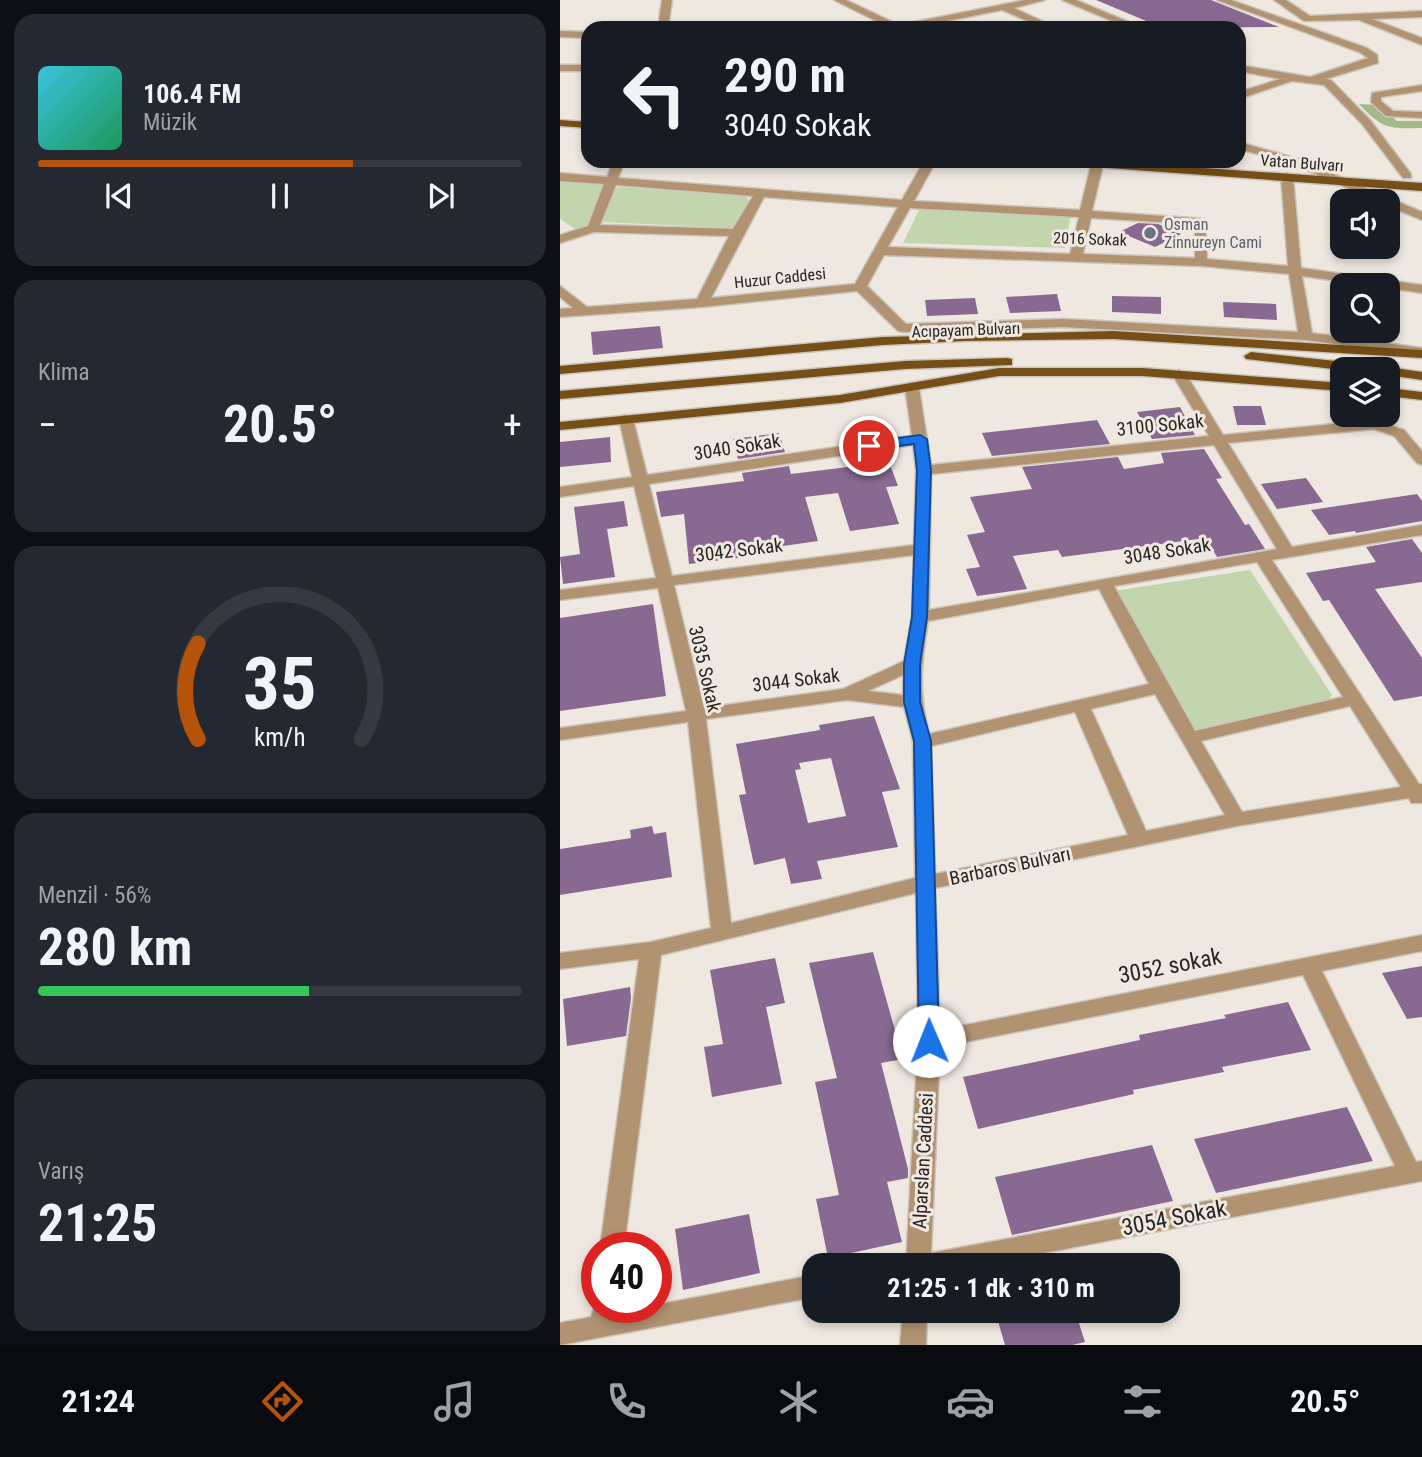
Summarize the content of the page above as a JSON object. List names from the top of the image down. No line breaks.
{"streets":{"main road":["Vatan Bulvarı","Acıpayam Bulvarı"],"street":["2016 Sokak","Huzur Caddesi","3100 Sokak","3040 Sokak","3042 Sokak","3048 Sokak","3035 Sokak","3044 Sokak","Barbaros Bulvarı","3052 sokak","Alparslan Caddesi","3054 Sokak"]},"crossings":[["3100 Sokak","Alparslan Caddesi"],["3040 Sokak","3035 Sokak"],["3040 Sokak","Alparslan Caddesi"],["3042 Sokak","3035 Sokak"],["3042 Sokak","Alparslan Caddesi"],["3048 Sokak","Alparslan Caddesi"],["3035 Sokak","3044 Sokak"],["3035 Sokak","Barbaros Bulvarı"],["3044 Sokak","Alparslan Caddesi"],["Barbaros Bulvarı","Alparslan Caddesi"],["3052 sokak","Alparslan Caddesi"]],"places":["Osman Zinnureyn Cami"],"page":{"turn":["290 m","3040 Sokak"],"song":["106.4 FM","Müzik"],"tile":["Klima",["Menzil · 56%","280 km"],["Varış","21:25"]],"heat":["−","20.5°","+"],"limit":"40","trip":"21:25 · 1 dk · 310 m","tabs":["21:24","20.5°"],"gauge":["35","km/h"]}}
